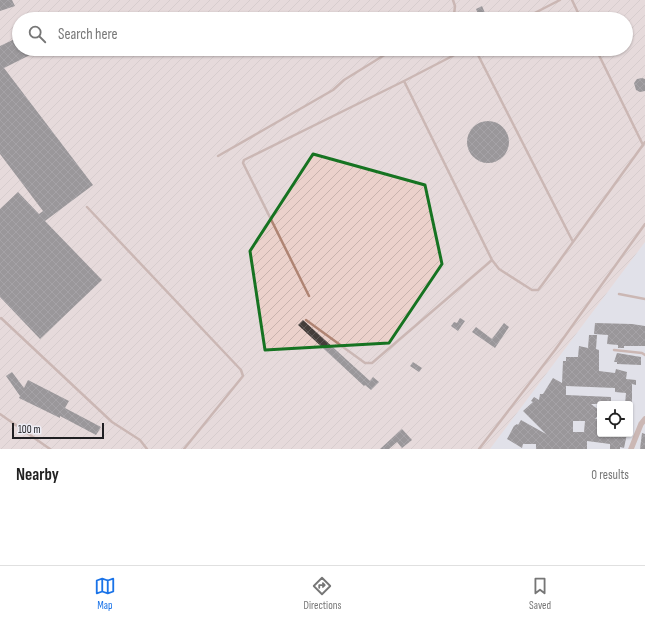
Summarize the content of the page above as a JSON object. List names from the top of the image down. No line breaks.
{"scale_bar":"100 m","page":{"search":"Search here","scale":"100 m","heading":["Nearby","0 results"],"nav":["Map","Directions","Saved"]}}
